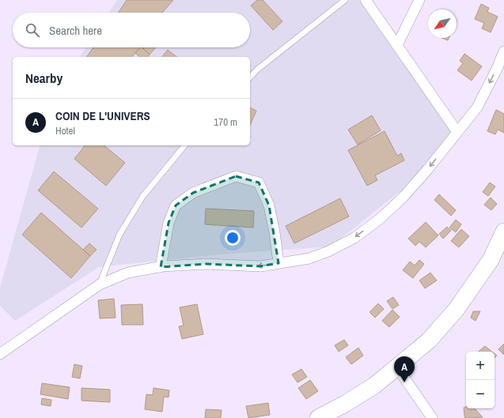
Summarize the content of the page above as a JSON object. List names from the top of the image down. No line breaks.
{"north":"bottom left","page":{"search":"Search here","heading":"Nearby","list":[{"mark":"A","name":"COIN DE L'UNIVERS","note":"Hotel","value":"170 m"}],"map_buttons":["+","−"],"pins":"A"}}
